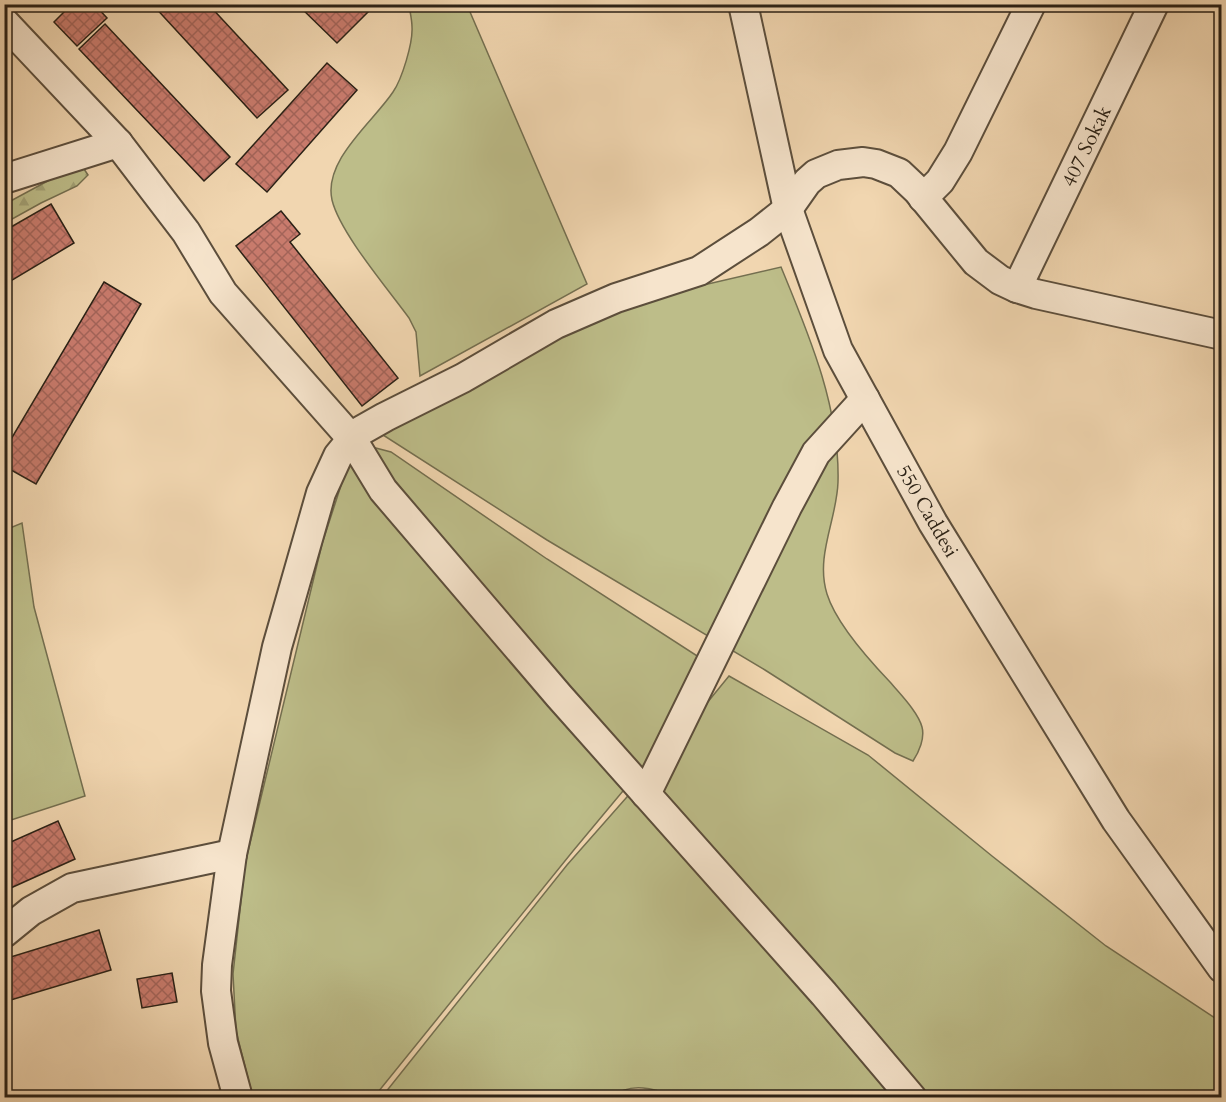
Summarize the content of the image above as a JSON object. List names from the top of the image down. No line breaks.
{"streets":{"street":["407 Sokak","550 Caddesi"]}}
